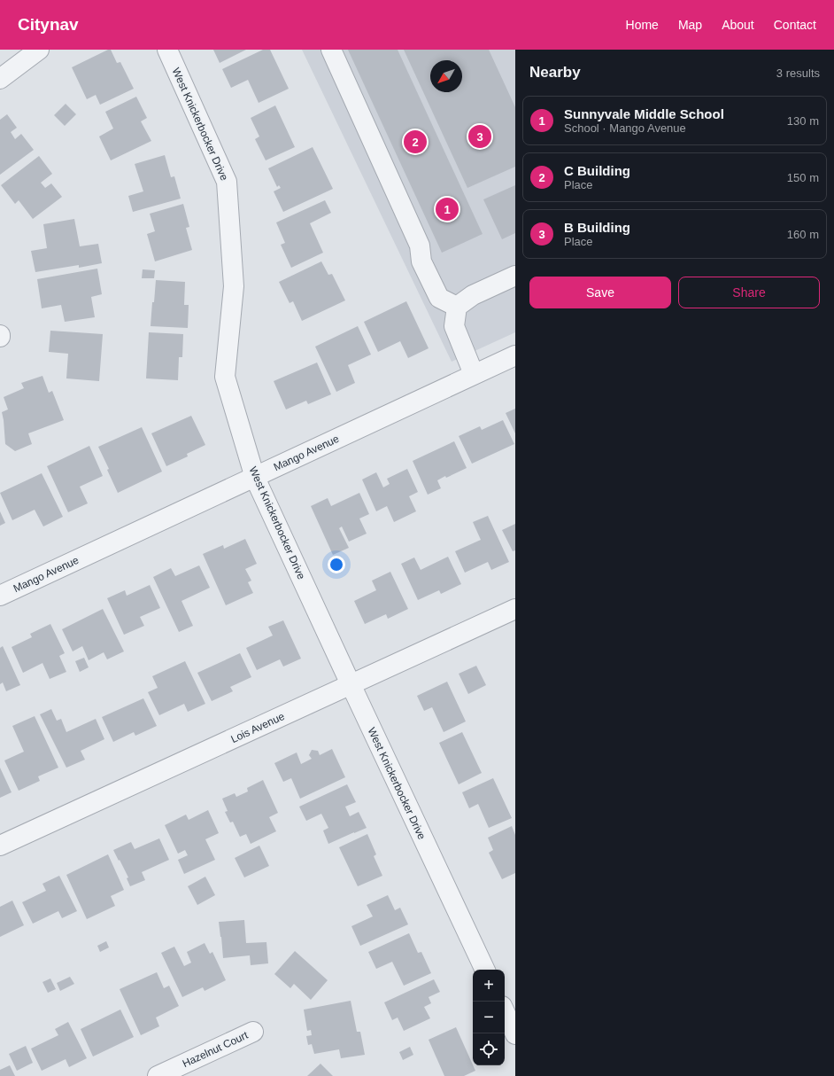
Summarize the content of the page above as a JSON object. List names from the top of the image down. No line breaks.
{"streets":{"street":["West Knickerbocker Drive","Mango Avenue","Lois Avenue","Hazelnut Court"]},"crossings":[["West Knickerbocker Drive","Mango Avenue"],["West Knickerbocker Drive","Lois Avenue"]],"north":"bottom left","page":{"header":"Citynav","nav":["Home","Map","About","Contact"],"heading":["Nearby","3 results"],"list":[{"mark":"1","name":"Sunnyvale Middle School","note":"School · Mango Avenue","value":"130 m"},{"mark":"2","name":"C Building","note":"Place","value":"150 m"},{"mark":"3","name":"B Building","note":"Place","value":"160 m"}],"pins":["3","2","1"],"buttons":["Save","Share"],"map_buttons":["+","−"]}}
